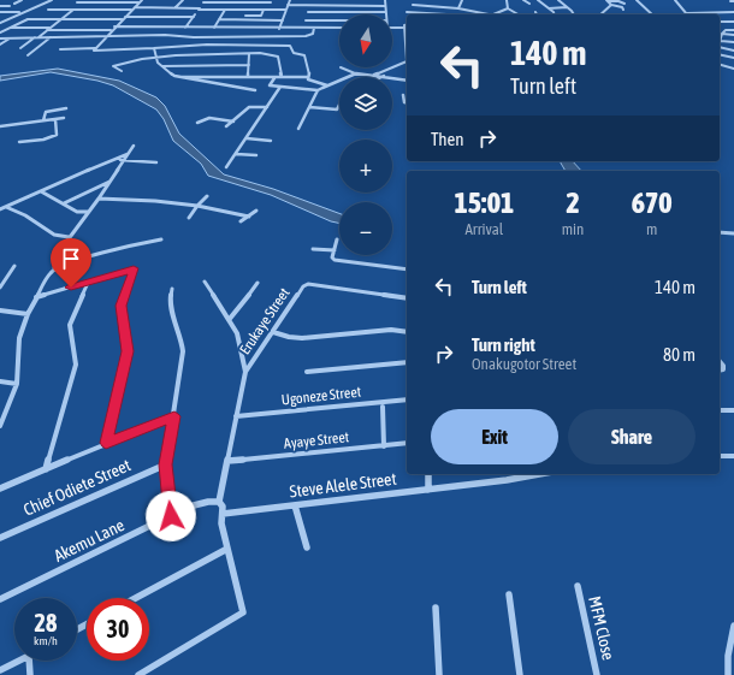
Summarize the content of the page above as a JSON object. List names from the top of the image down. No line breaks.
{"streets":{"street":["Erukaye Street","Ugoneze Street","Ayaye Street","Steve Alele Street","Chief Odiete Street","Akemu Lane","MFM Close"]},"crossings":[["Erukaye Street","Ugoneze Street"],["Erukaye Street","Ayaye Street"],["Erukaye Street","Akemu Lane"]],"north":"bottom","page":{"map_buttons":["+","−"],"turn":["140 m","Turn left"],"then":"Then","eta":["15:01","Arrival","2","min","670","m"],"list":[{"name":"Turn left","value":"140 m"},{"name":"Turn right","note":"Onakugotor Street","value":"80 m"}],"buttons":["Exit","Share"],"speed":"28 km/h","limit":"30"}}
